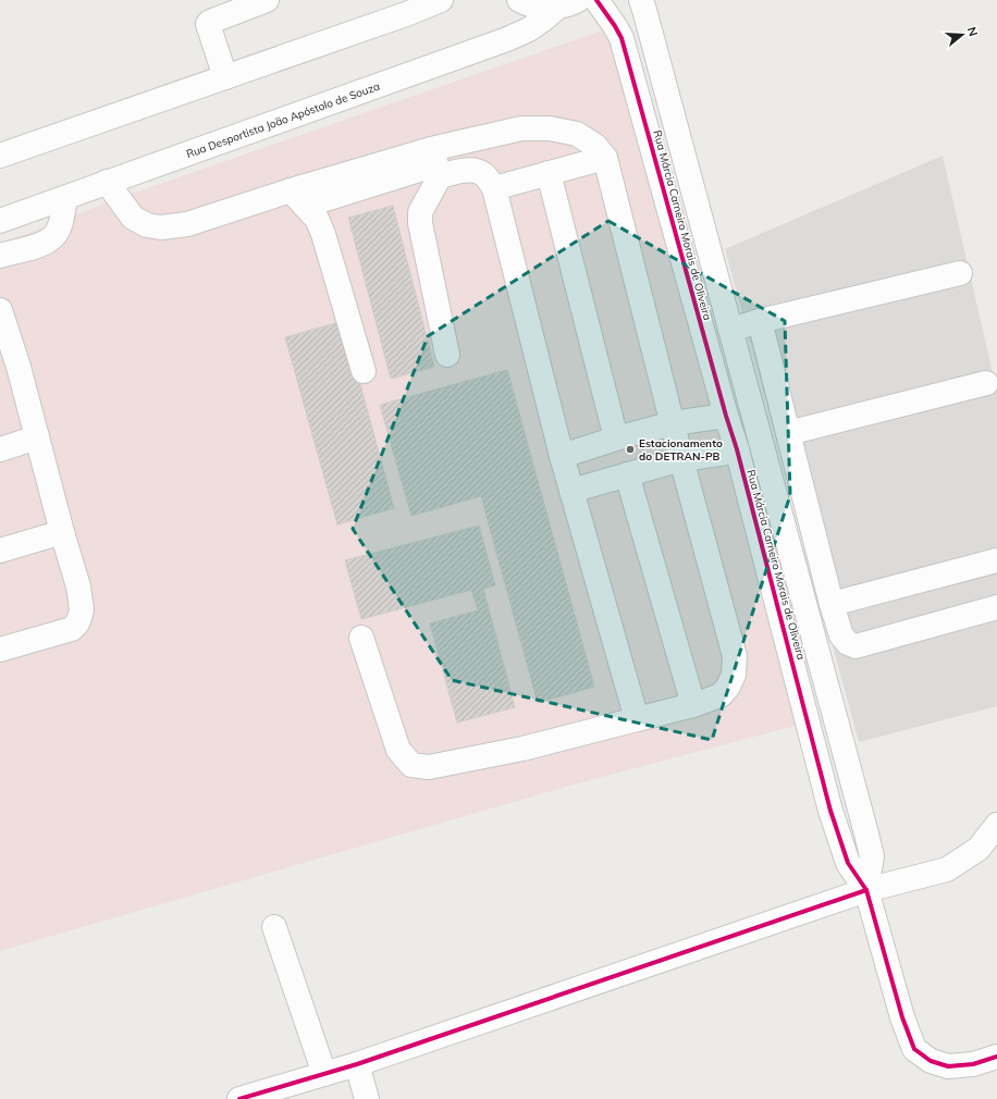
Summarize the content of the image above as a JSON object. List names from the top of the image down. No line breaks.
{"streets":{"street":["Rua Desportista João Apóstolo de Souza","Rua Márcia Carneiro Morais de Oliveira"]},"places":["Estacionamento do DETRAN-PB"],"north":"right"}
